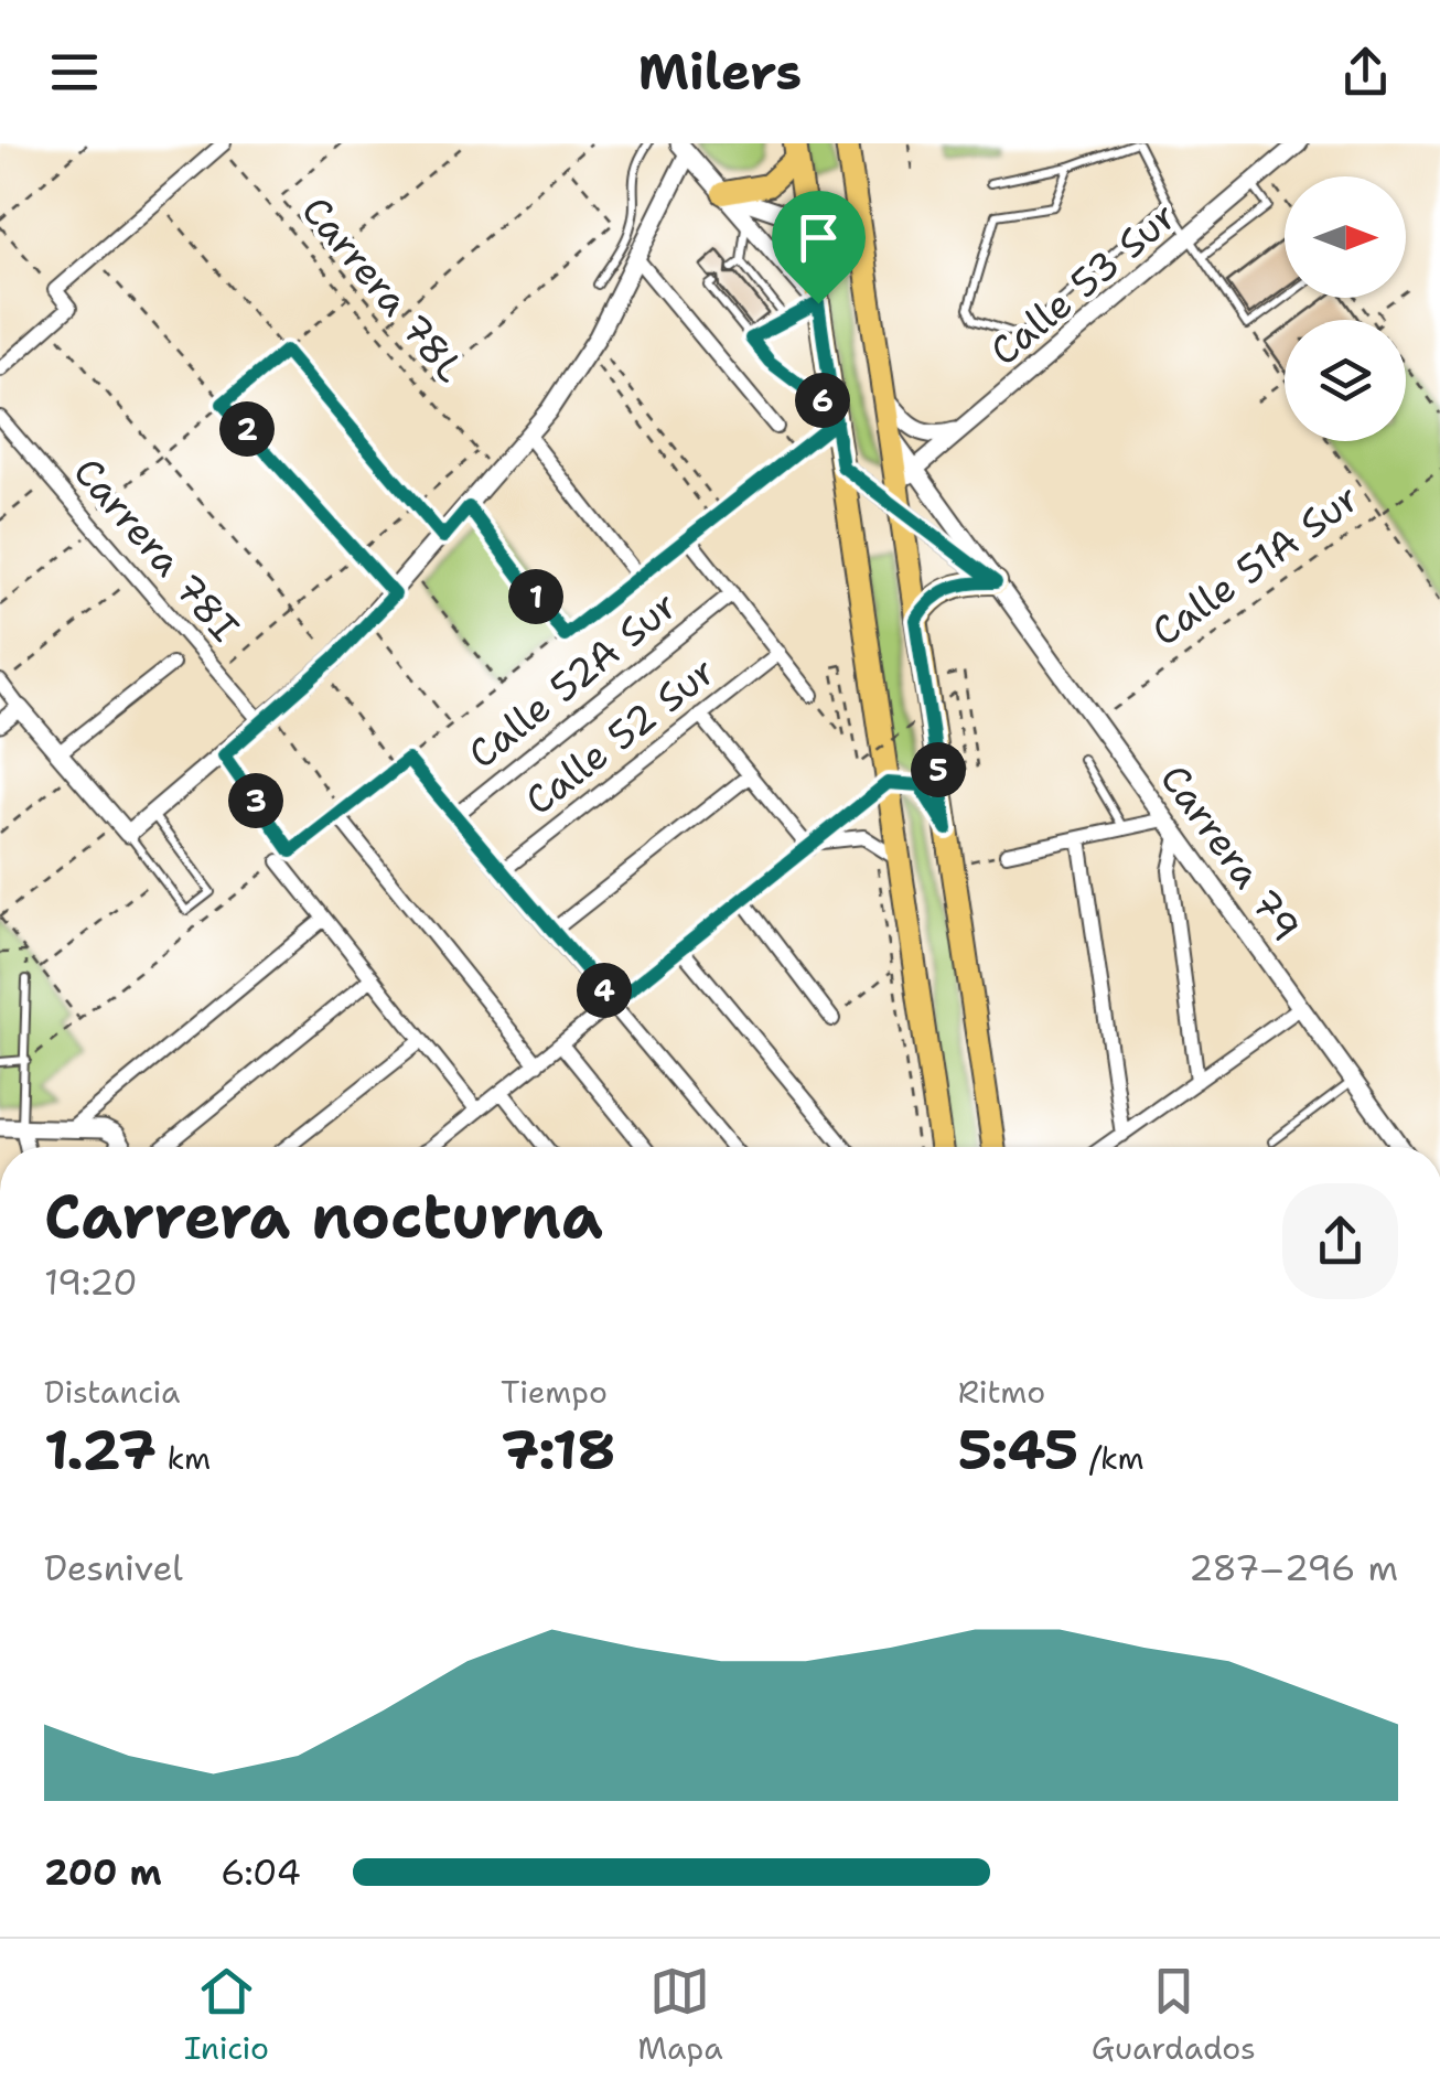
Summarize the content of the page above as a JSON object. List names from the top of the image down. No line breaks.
{"streets":{"street":["Calle 53 Sur","Carrera 78I","Calle 52A Sur","Calle 52 Sur","Carrera 79"],"path":["Carrera 78L","Calle 51A Sur"]},"crossings":[["Calle 53 Sur","Carrera 79"]],"north":"right","page":{"header":"Milers","pins":["6","2","1","5","3","4"],"heading":["Carrera nocturna","19:20"],"stats":[["Distancia","1.27 km"],["Tiempo","7:18"],["Ritmo","5:45 /km"]],"chart":["Desnivel","287–296 m"],"list":[{"name":"200 m","note":"6:04"}],"tabs":["Inicio","Mapa","Guardados"]}}
